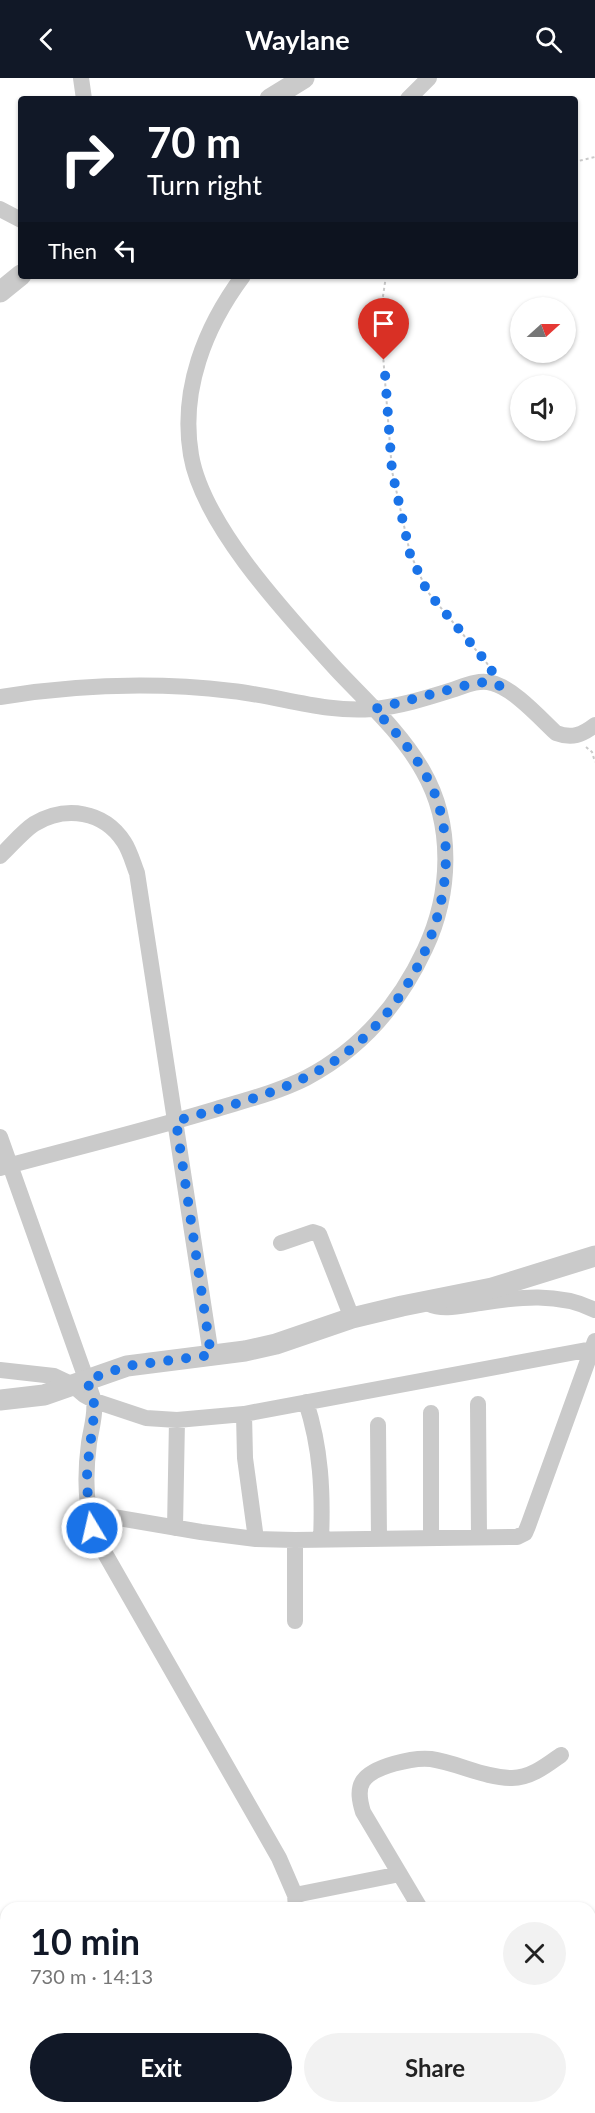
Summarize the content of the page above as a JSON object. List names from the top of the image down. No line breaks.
{"north":"right","page":{"header":"Waylane","turn":["70 m","Turn right"],"then":"Then","heading":["10 min","730 m · 14:13"],"buttons":["Exit","Share"]}}
